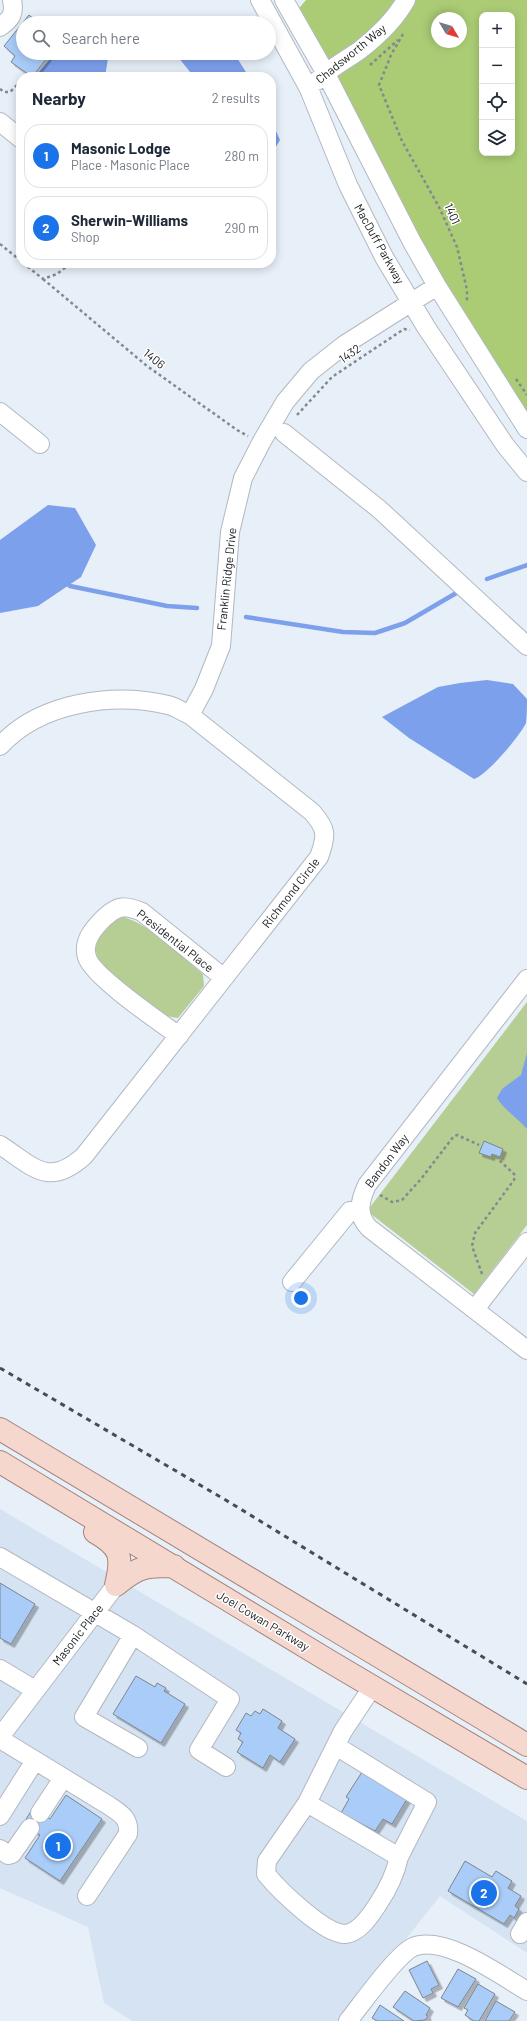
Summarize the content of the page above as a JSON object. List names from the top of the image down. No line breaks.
{"streets":{"main road":["Joel Cowan Parkway","Masonic Place"],"street":["Chadsworth Way","MacDuff Parkway","Franklin Ridge Drive","Richmond Circle","Presidential Place","Bandon Way"],"path":["1401","1432","1406"]},"crossings":[["Chadsworth Way","MacDuff Parkway"],["MacDuff Parkway","1432"],["MacDuff Parkway","Franklin Ridge Drive"],["1406","Franklin Ridge Drive"],["Franklin Ridge Drive","Richmond Circle"],["Richmond Circle","Presidential Place"],["Joel Cowan Parkway","Masonic Place"]],"north":"bottom right","page":{"map_buttons":["+","−"],"search":"Search here","heading":["Nearby","2 results"],"list":[{"mark":"1","name":"Masonic Lodge","note":"Place · Masonic Place","value":"280 m"},{"mark":"2","name":"Sherwin-Williams","note":"Shop","value":"290 m"}],"pins":["1","2"]}}
